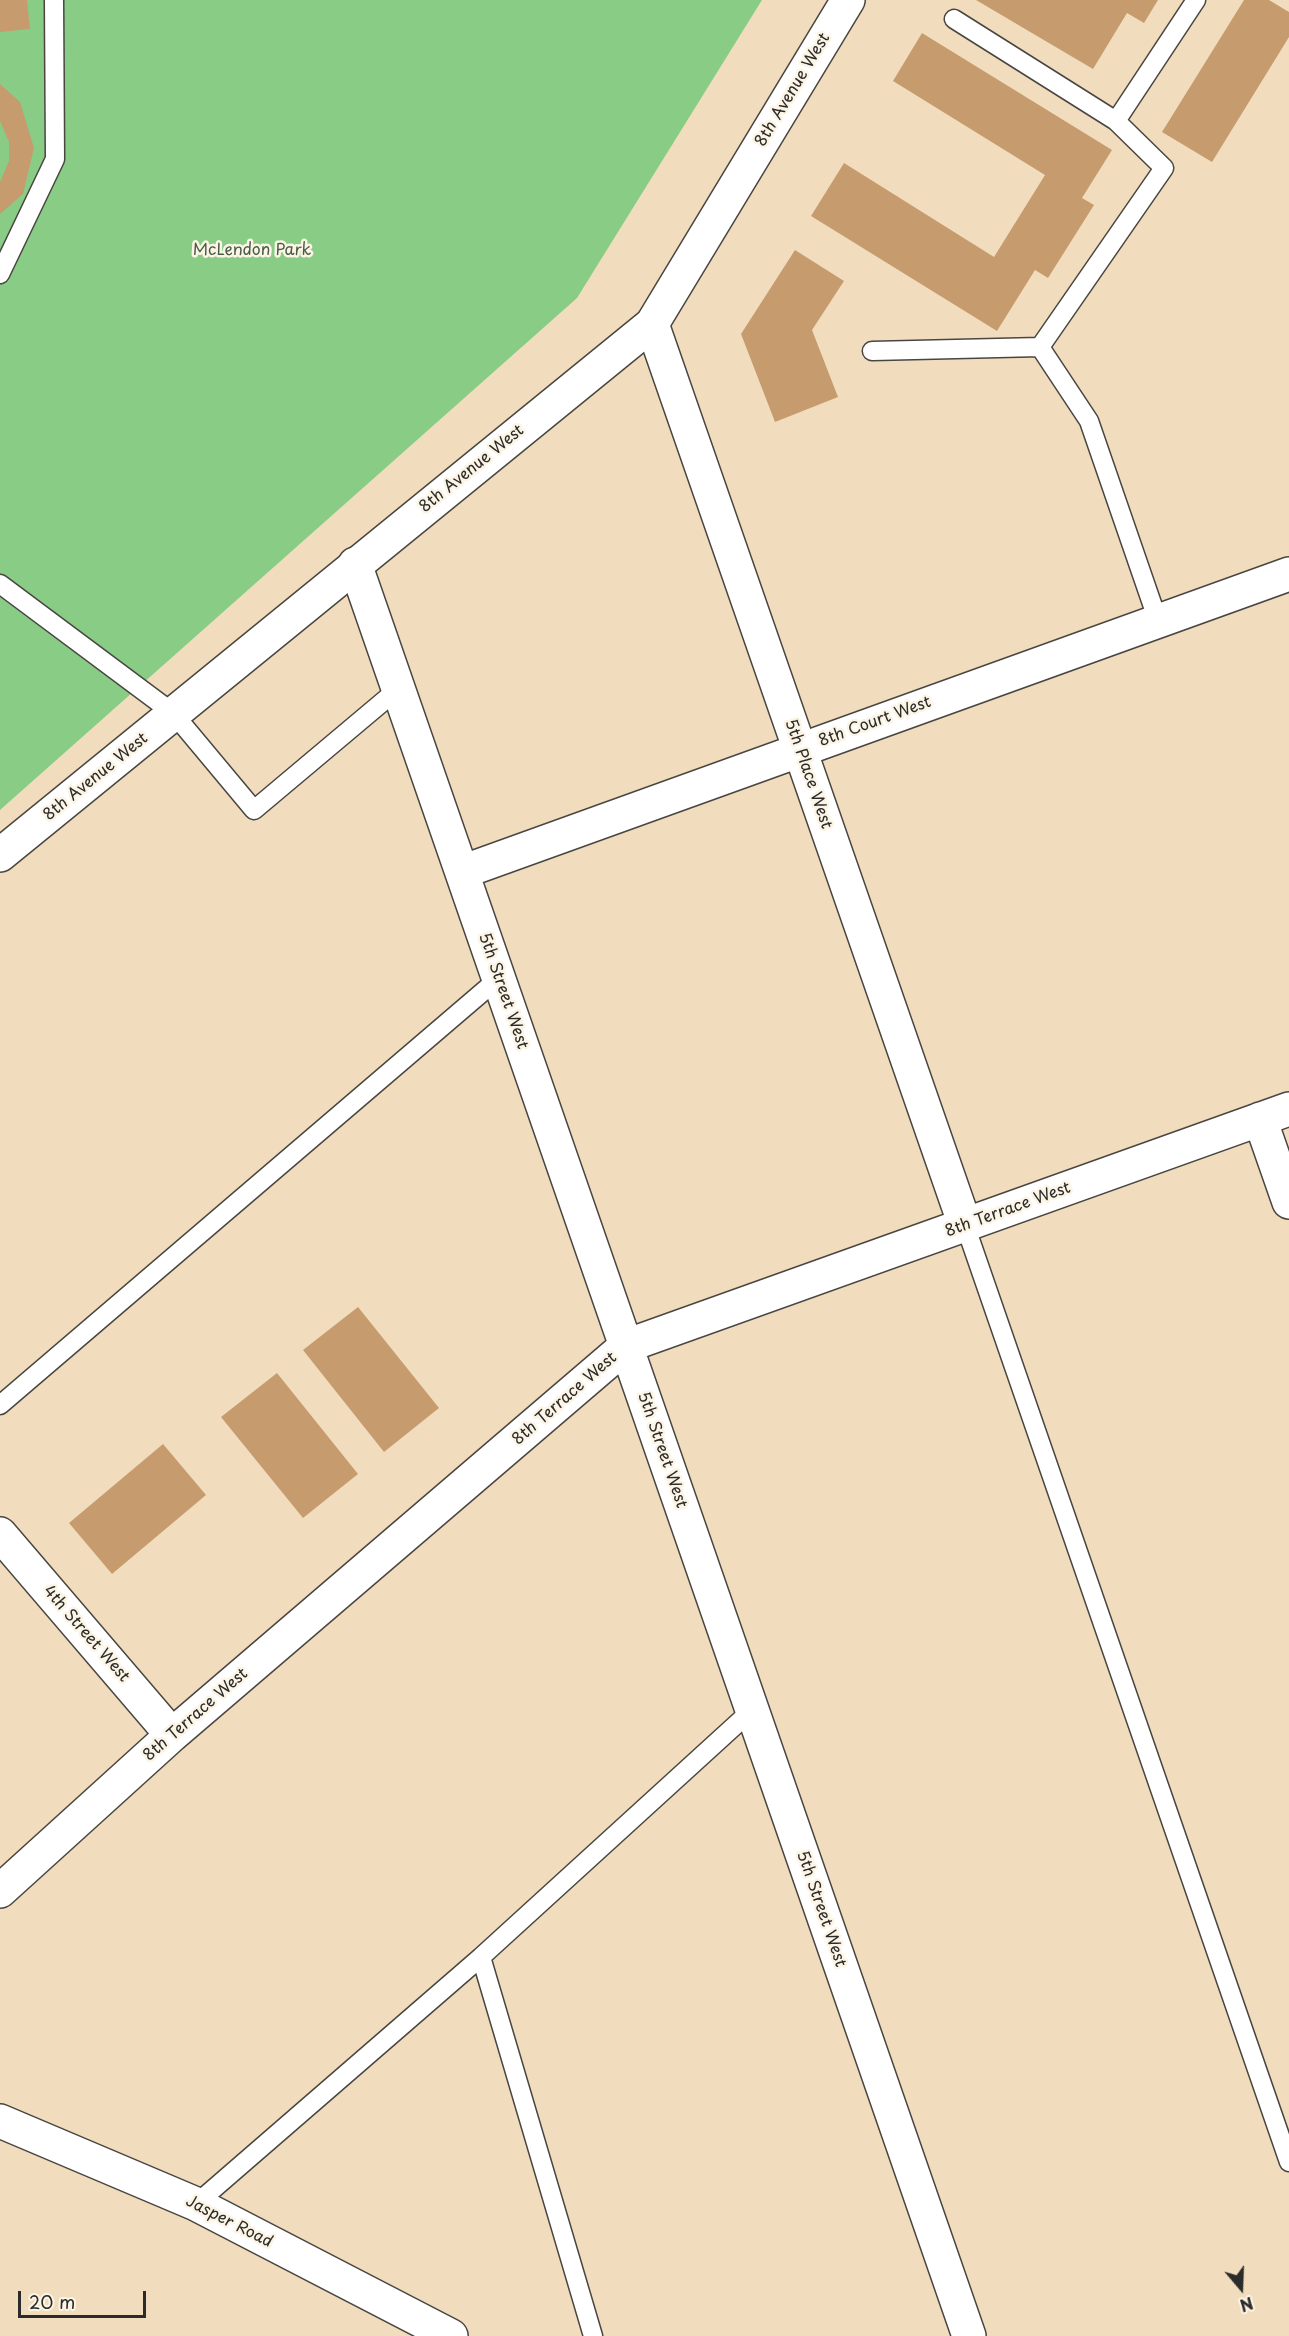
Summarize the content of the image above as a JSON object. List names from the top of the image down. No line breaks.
{"streets":{"street":["8th Avenue West","8th Court West","5th Place West","5th Street West","8th Terrace West","4th Street West","Jasper Road"]},"crossings":[["8th Avenue West","5th Place West"],["8th Avenue West","5th Street West"],["8th Court West","5th Place West"],["8th Court West","5th Street West"],["5th Place West","8th Terrace West"],["5th Street West","8th Terrace West"],["8th Terrace West","4th Street West"]],"parks":["McLendon Park"],"scale_bar":"20 m","north":"bottom"}
